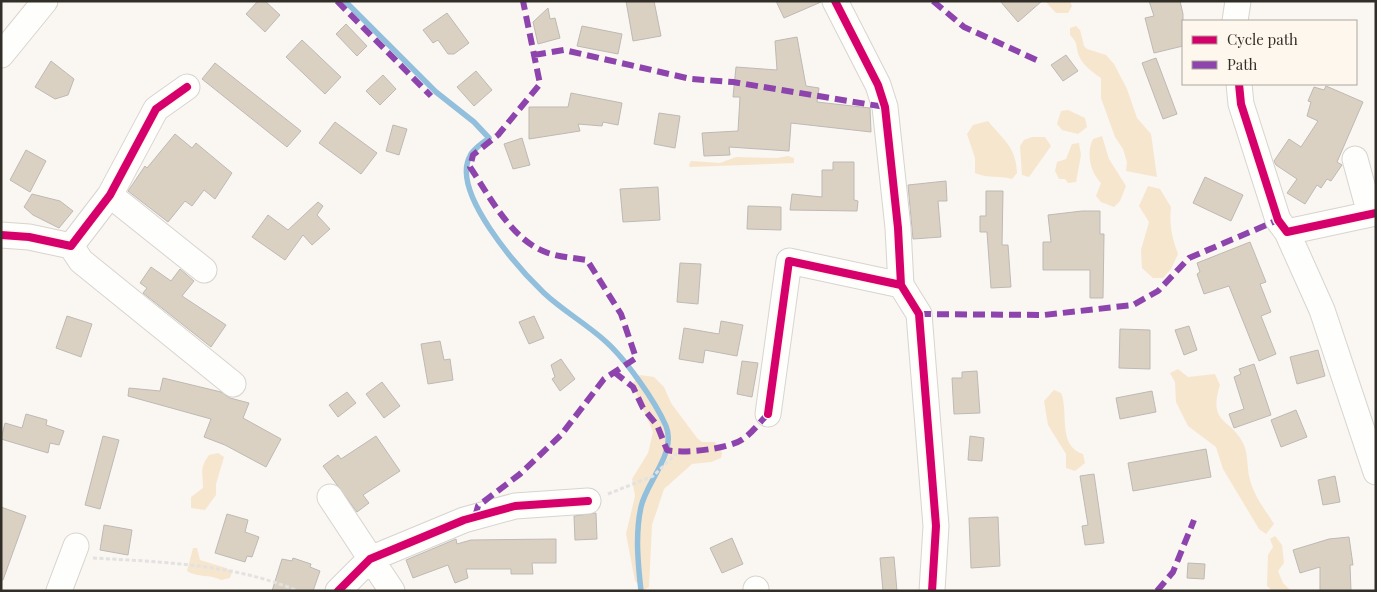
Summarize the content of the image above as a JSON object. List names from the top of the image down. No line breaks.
{"legend":["Cycle path","Path"]}
